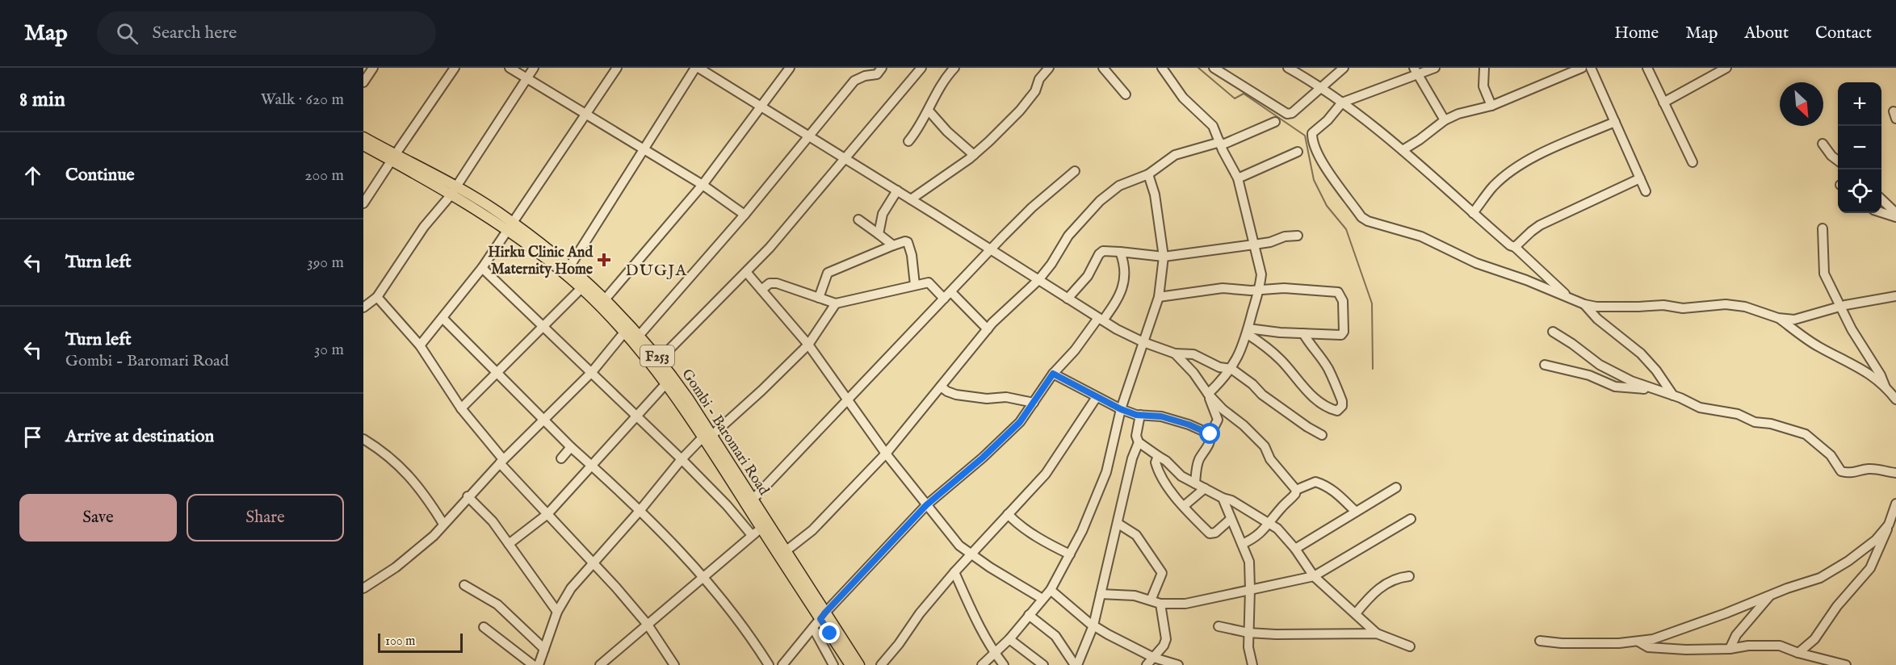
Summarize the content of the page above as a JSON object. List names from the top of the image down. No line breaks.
{"streets":{"main road":["F253","Gombi - Baromari Road"]},"districts":["DUGJA"],"places":{"health":["Hirku Clinic And Maternity Home"]},"scale_bar":"100 m","north":"bottom right","page":{"header":"Map","search":"Search here","nav":["Home","Map","About","Contact"],"heading":["8 min","Walk · 620 m"],"map_buttons":["+","−"],"list":[["Continue","200 m"],["Turn left","390 m"],["Turn left","Gombi - Baromari Road","30 m"],"Arrive at destination"],"buttons":["Save","Share"],"scale":"100 m"}}
